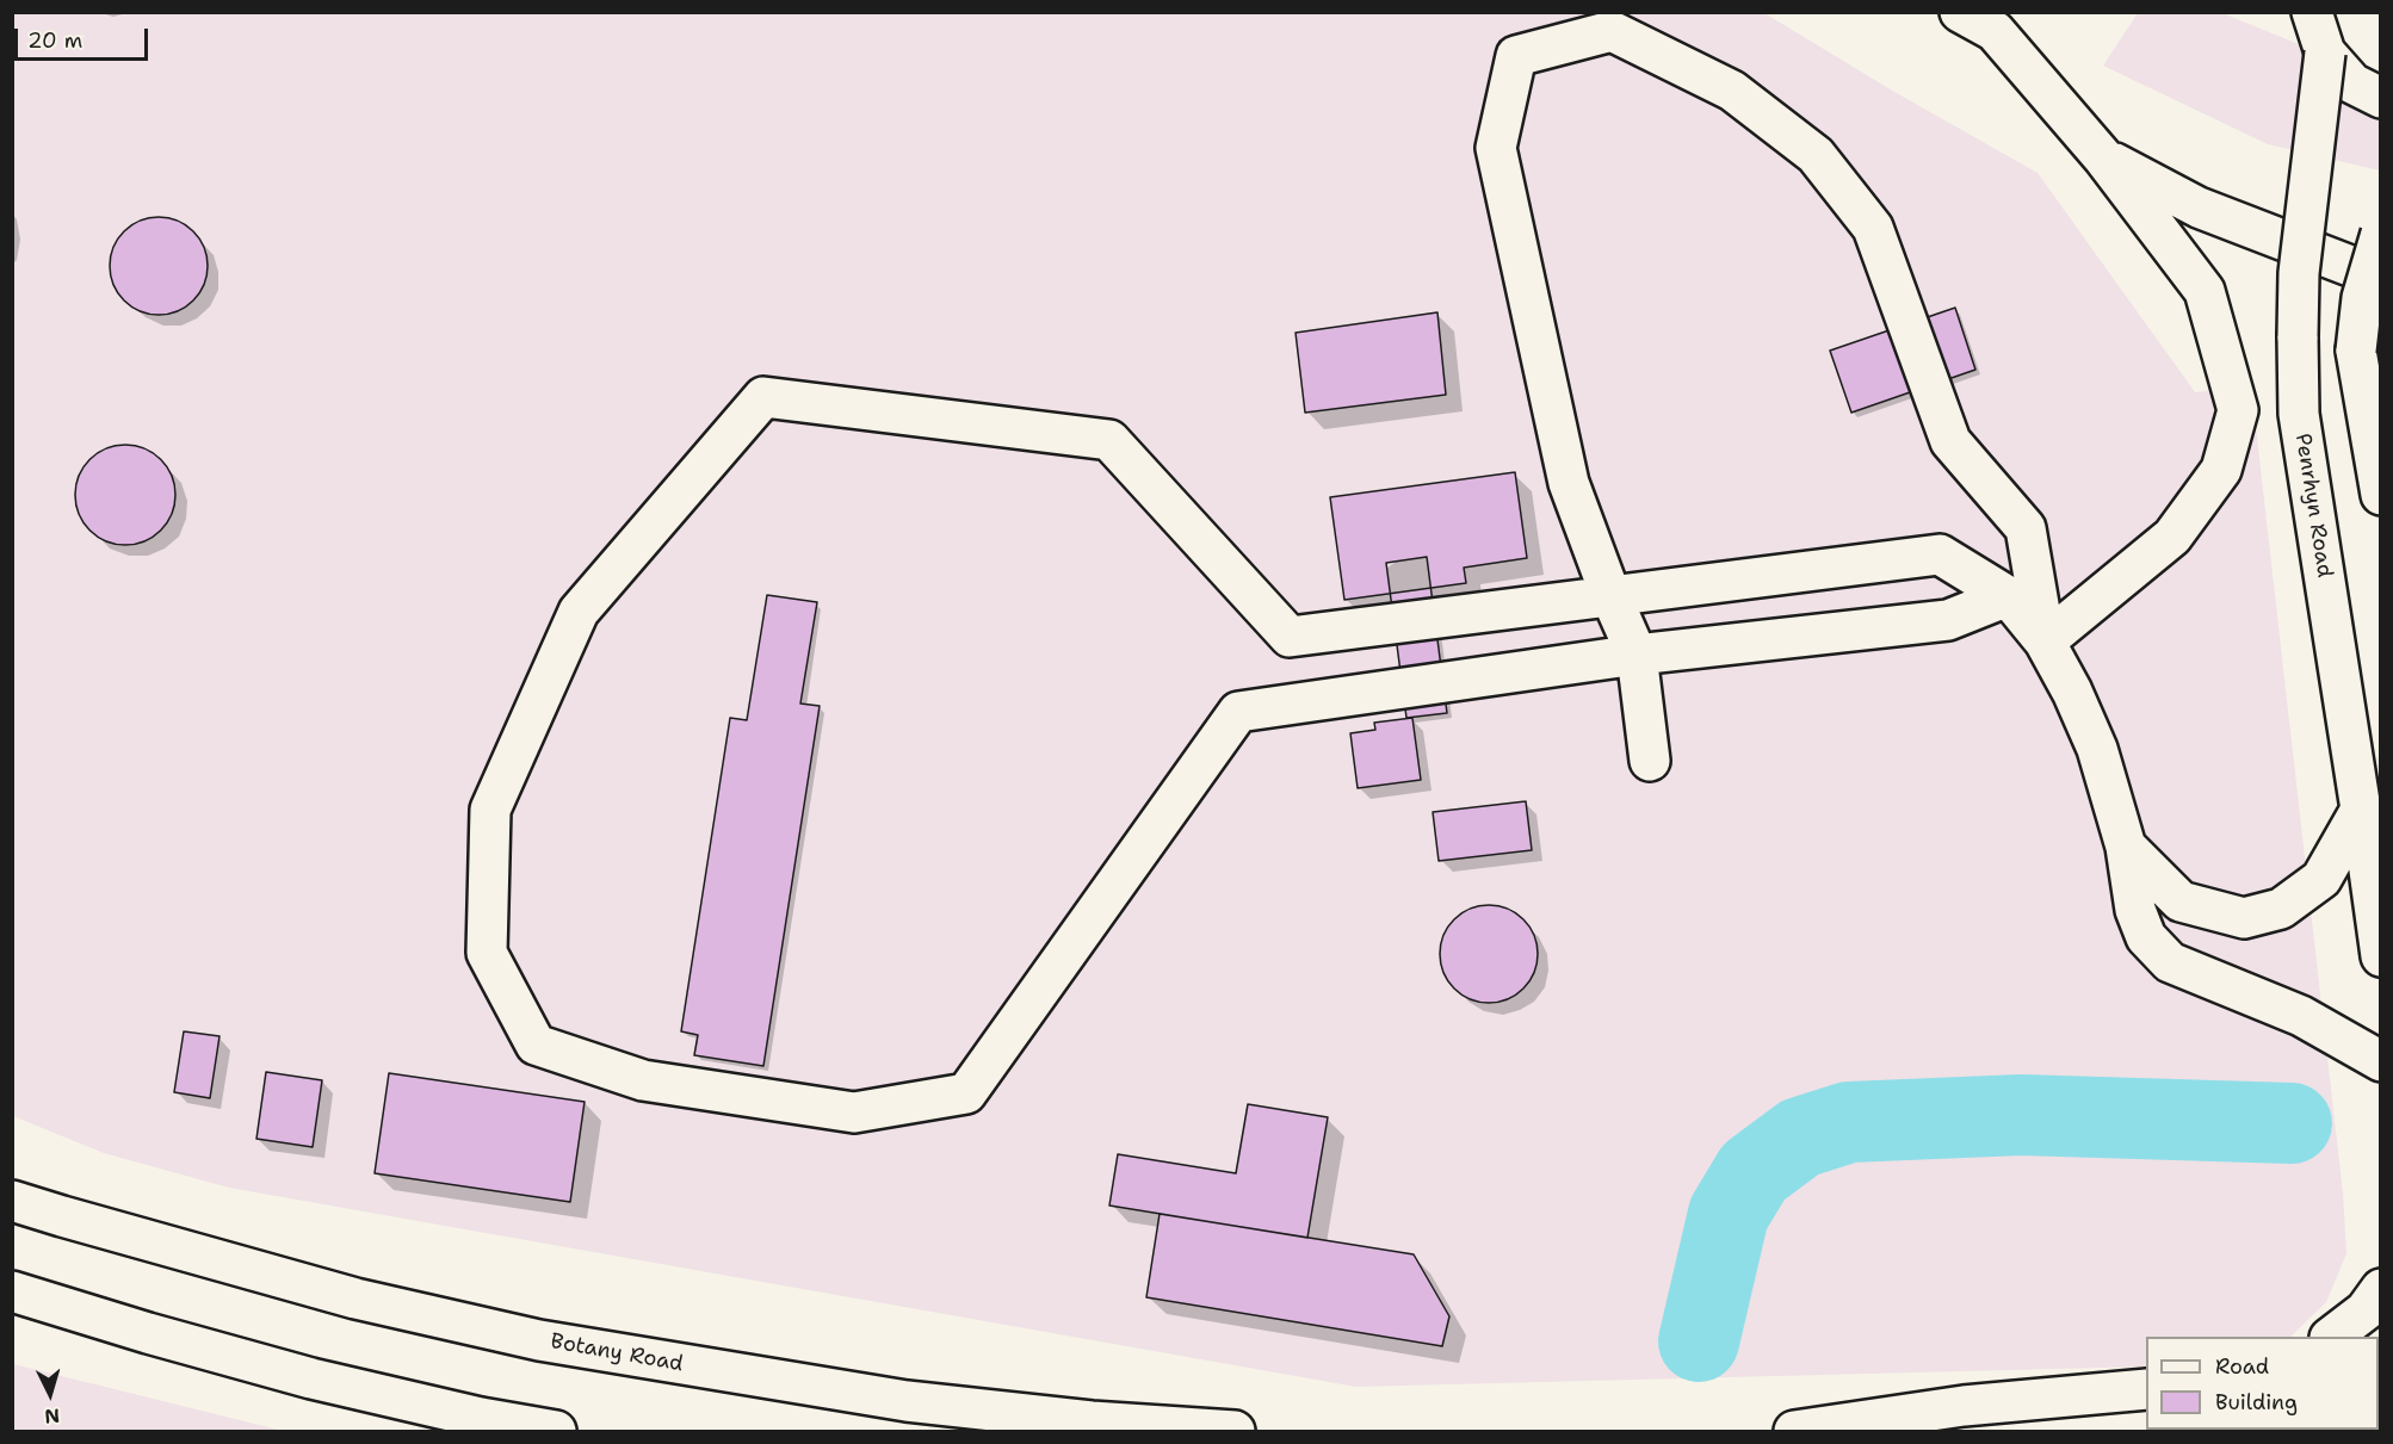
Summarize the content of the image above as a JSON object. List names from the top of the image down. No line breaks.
{"streets":{"main road":["Penrhyn Road","Botany Road"]},"legend":["Road","Building"],"scale_bar":"20 m","north":"bottom"}
